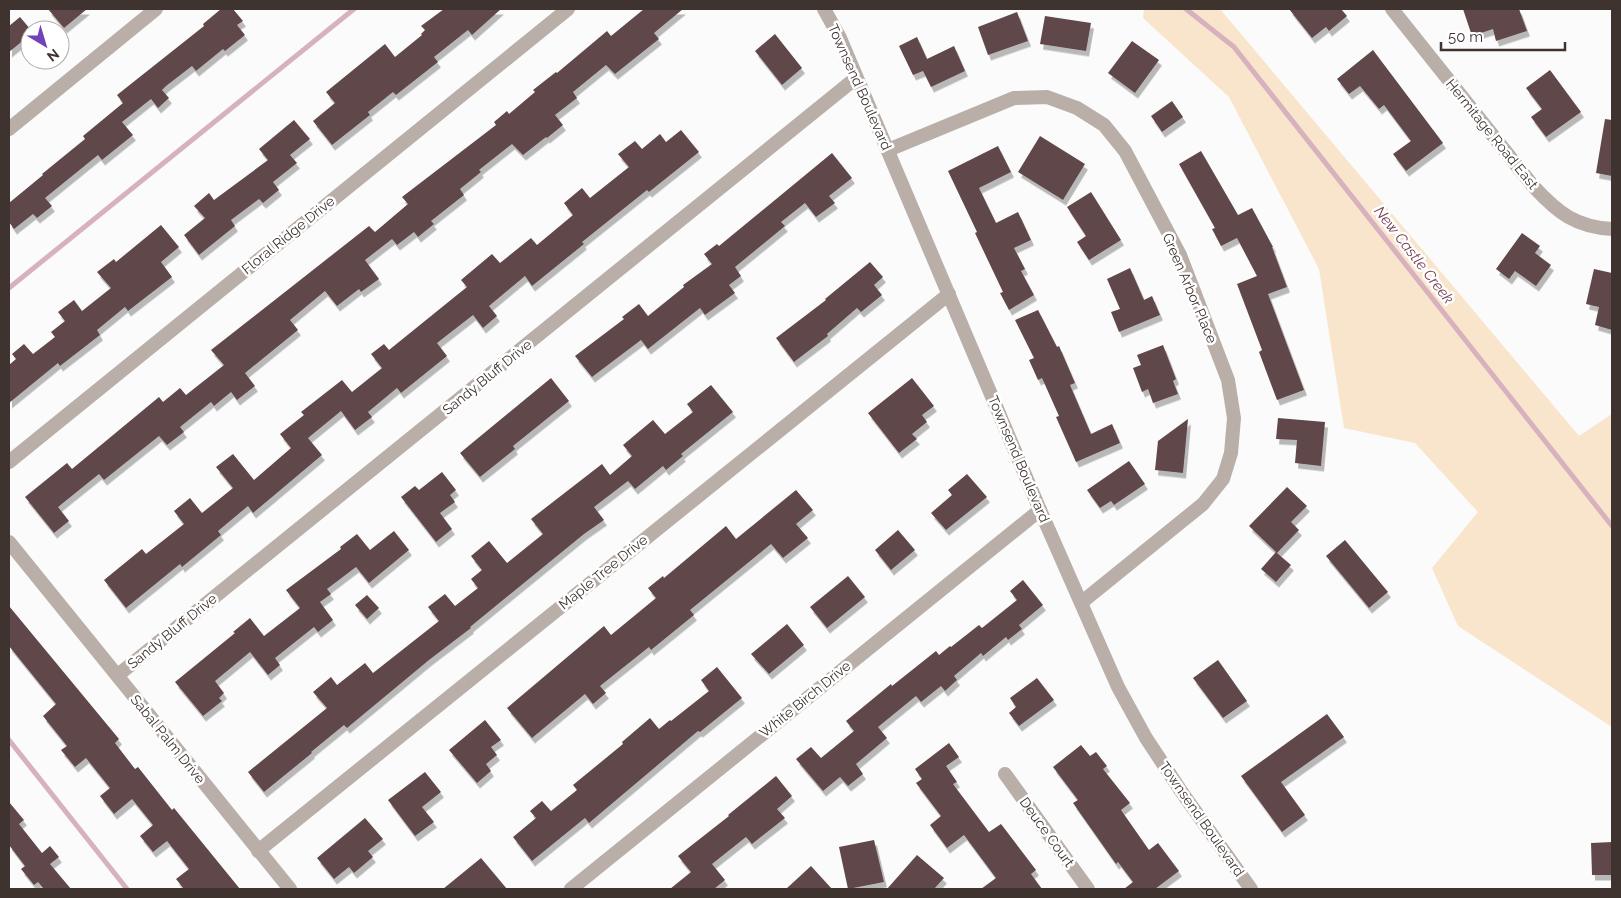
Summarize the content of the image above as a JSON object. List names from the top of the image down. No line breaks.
{"streets":{"street":["Townsend Boulevard","Hermitage Road East","Floral Ridge Drive","Green Arbor Place","Sandy Bluff Drive","Maple Tree Drive","White Birch Drive","Sabal Palm Drive","Deuce Court"]},"crossings":[["Townsend Boulevard","Green Arbor Place"],["Townsend Boulevard","Sandy Bluff Drive"],["Townsend Boulevard","Maple Tree Drive"],["Townsend Boulevard","White Birch Drive"],["Sandy Bluff Drive","Sabal Palm Drive"],["Maple Tree Drive","Sabal Palm Drive"]],"water":["New Castle Creek"],"scale_bar":"50 m","north":"bottom right"}
